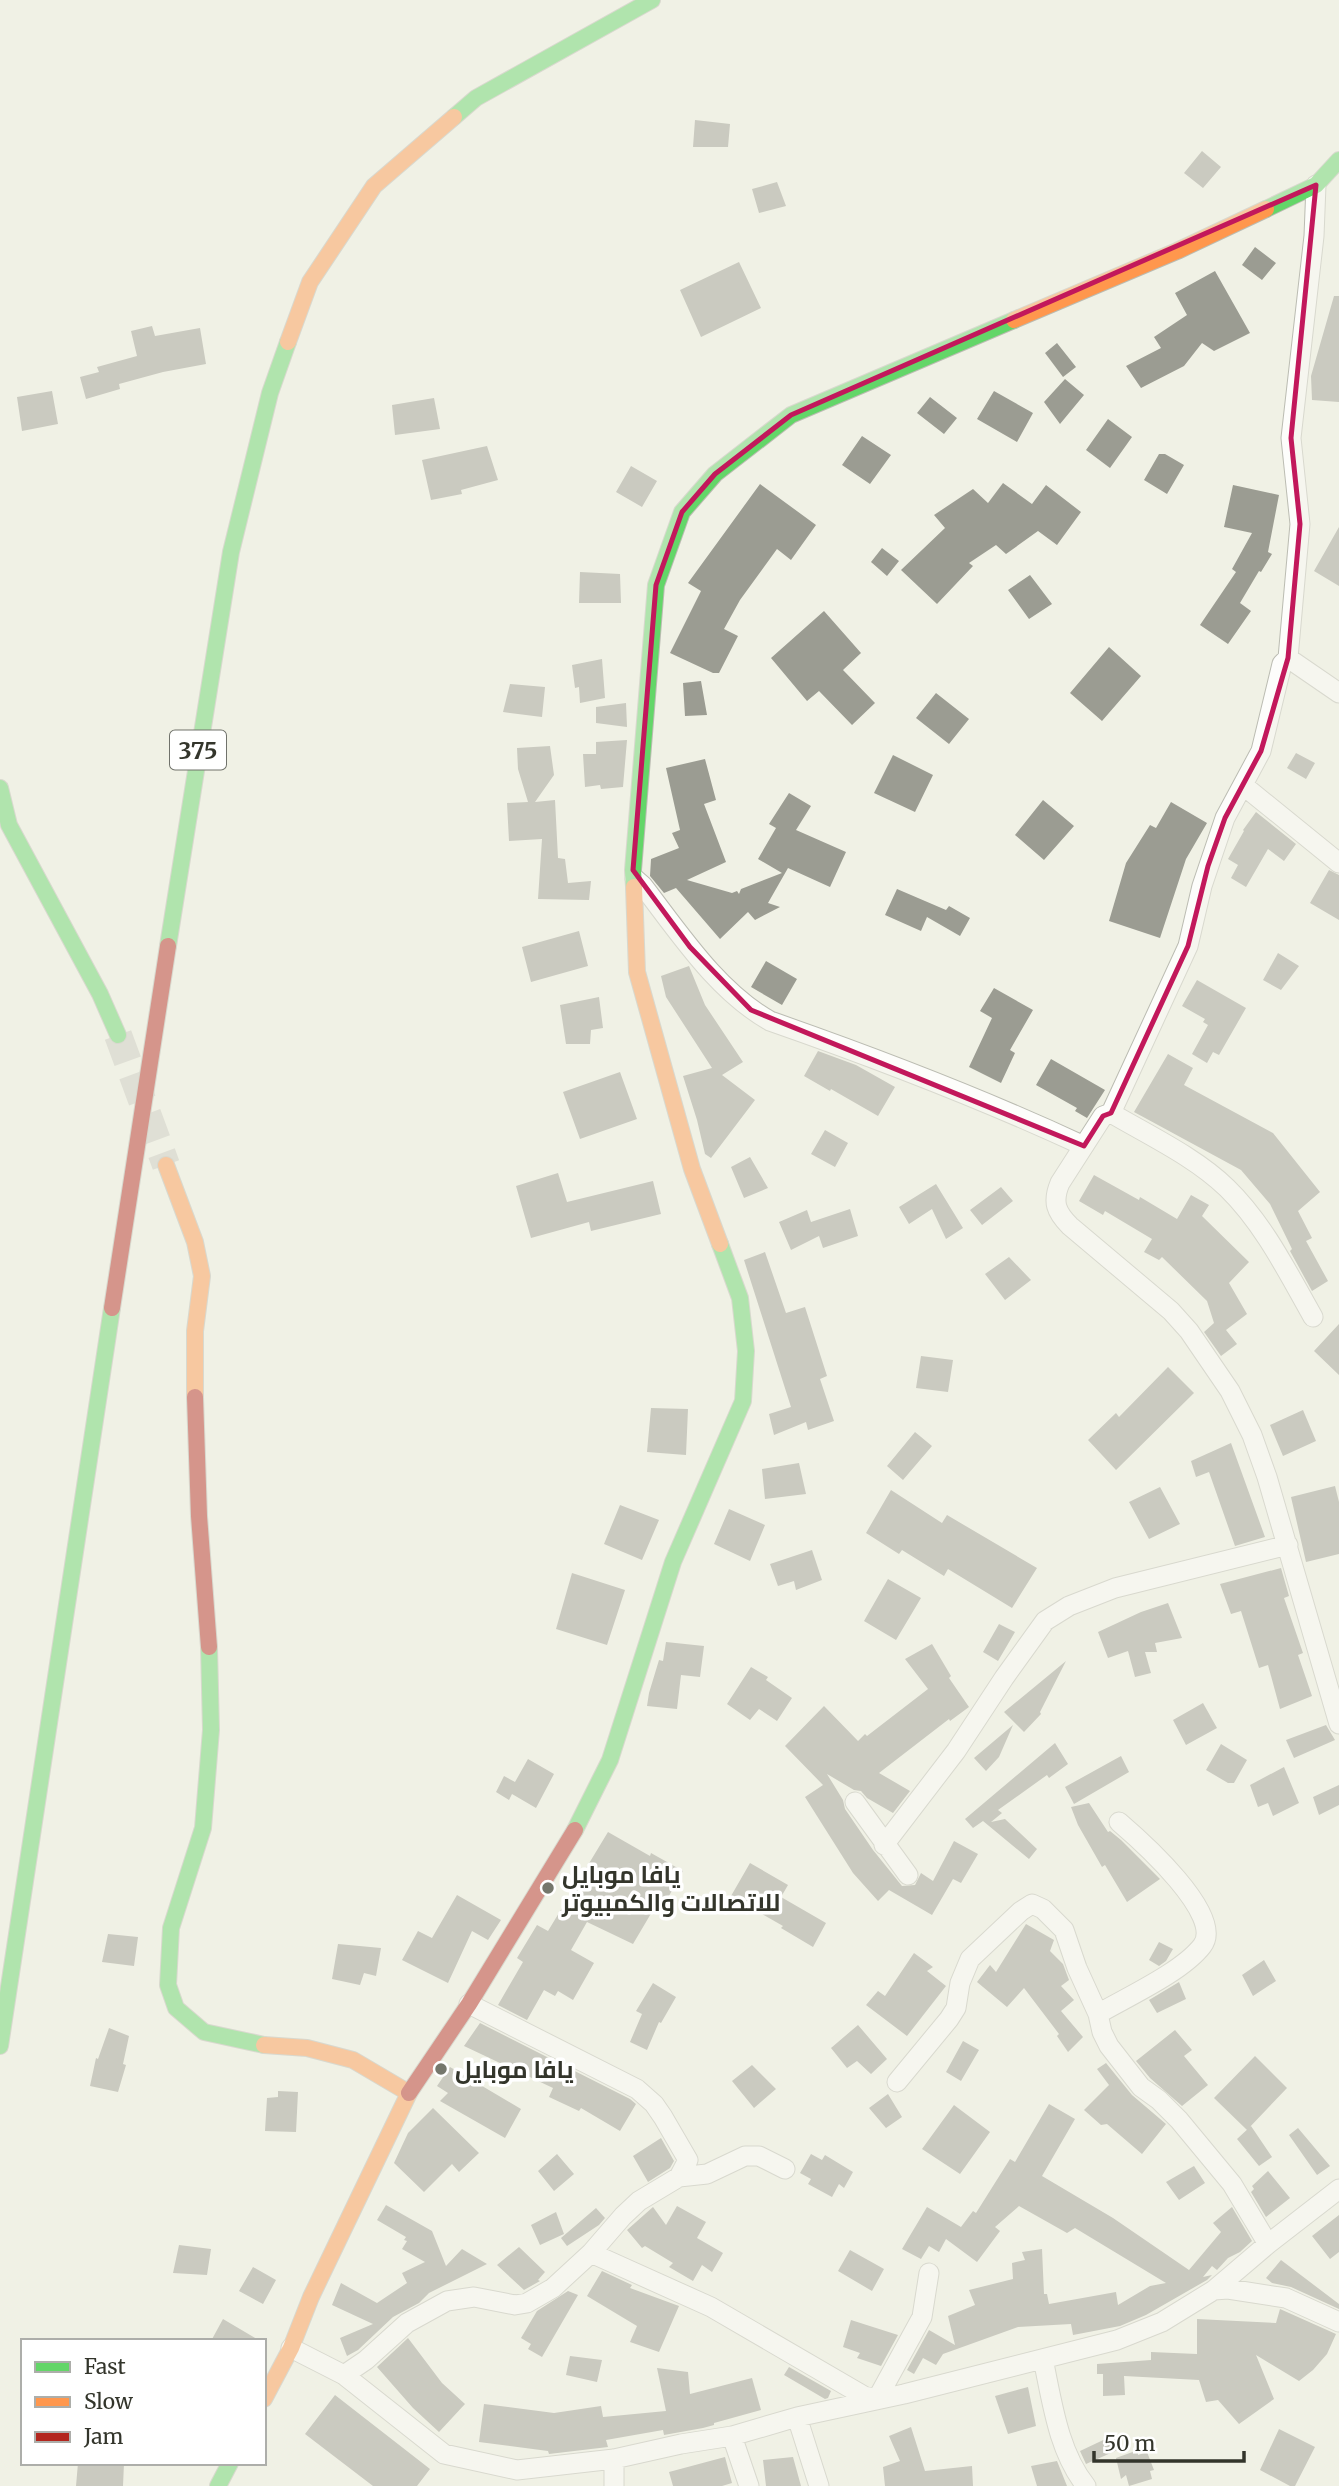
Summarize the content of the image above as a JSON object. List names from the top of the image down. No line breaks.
{"streets":{"main road":["375"]},"places":["يافا موبايل للاتصالات والكمبيوتر","يافا موبايل"],"legend":["Fast","Slow","Jam"],"scale_bar":"50 m"}
